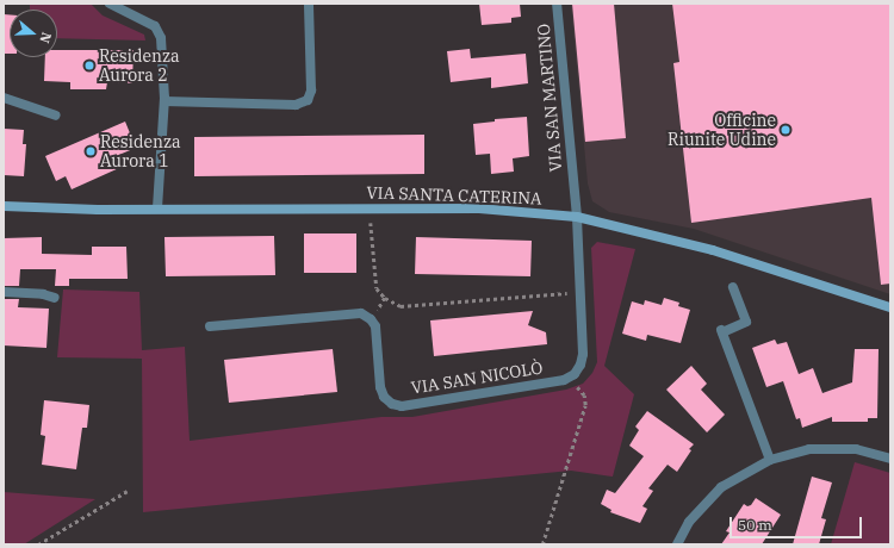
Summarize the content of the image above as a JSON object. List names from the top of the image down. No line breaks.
{"streets":{"street":["VIA SAN MARTINO","VIA SANTA CATERINA","VIA SAN NICOLÒ"]},"crossings":[["VIA SAN MARTINO","VIA SANTA CATERINA"],["VIA SAN MARTINO","VIA SAN NICOLÒ"],["VIA SANTA CATERINA","VIA SAN NICOLÒ"]],"places":["Residenza Aurora 2","Officine Riunite Udine","Residenza Aurora 1"],"scale_bar":"50 m","north":"right"}
